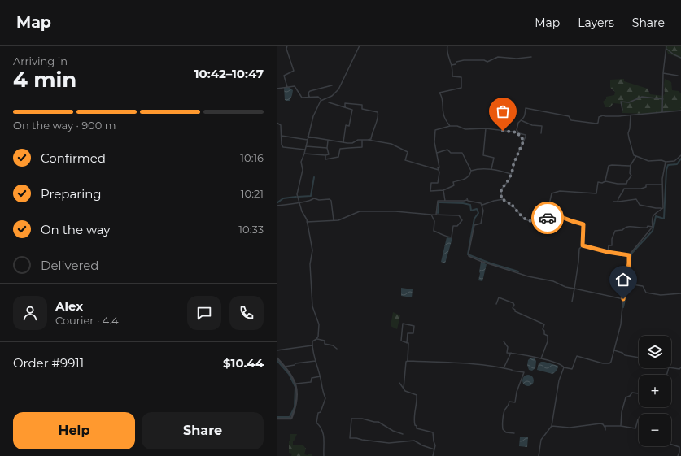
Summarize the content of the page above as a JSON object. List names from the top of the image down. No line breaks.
{"page":{"header":"Map","nav":["Map","Layers","Share"],"heading":["4 min","Arriving in","10:42–10:47"],"panel":["Alex","Courier · 4.4","Order #9911","$10.44"],"bar":"On the way · 900 m","list":[["Confirmed","10:16"],["Preparing","10:21"],["On the way","10:33"],"Delivered"],"map_buttons":["+","−"],"buttons":["Help","Share"]}}
